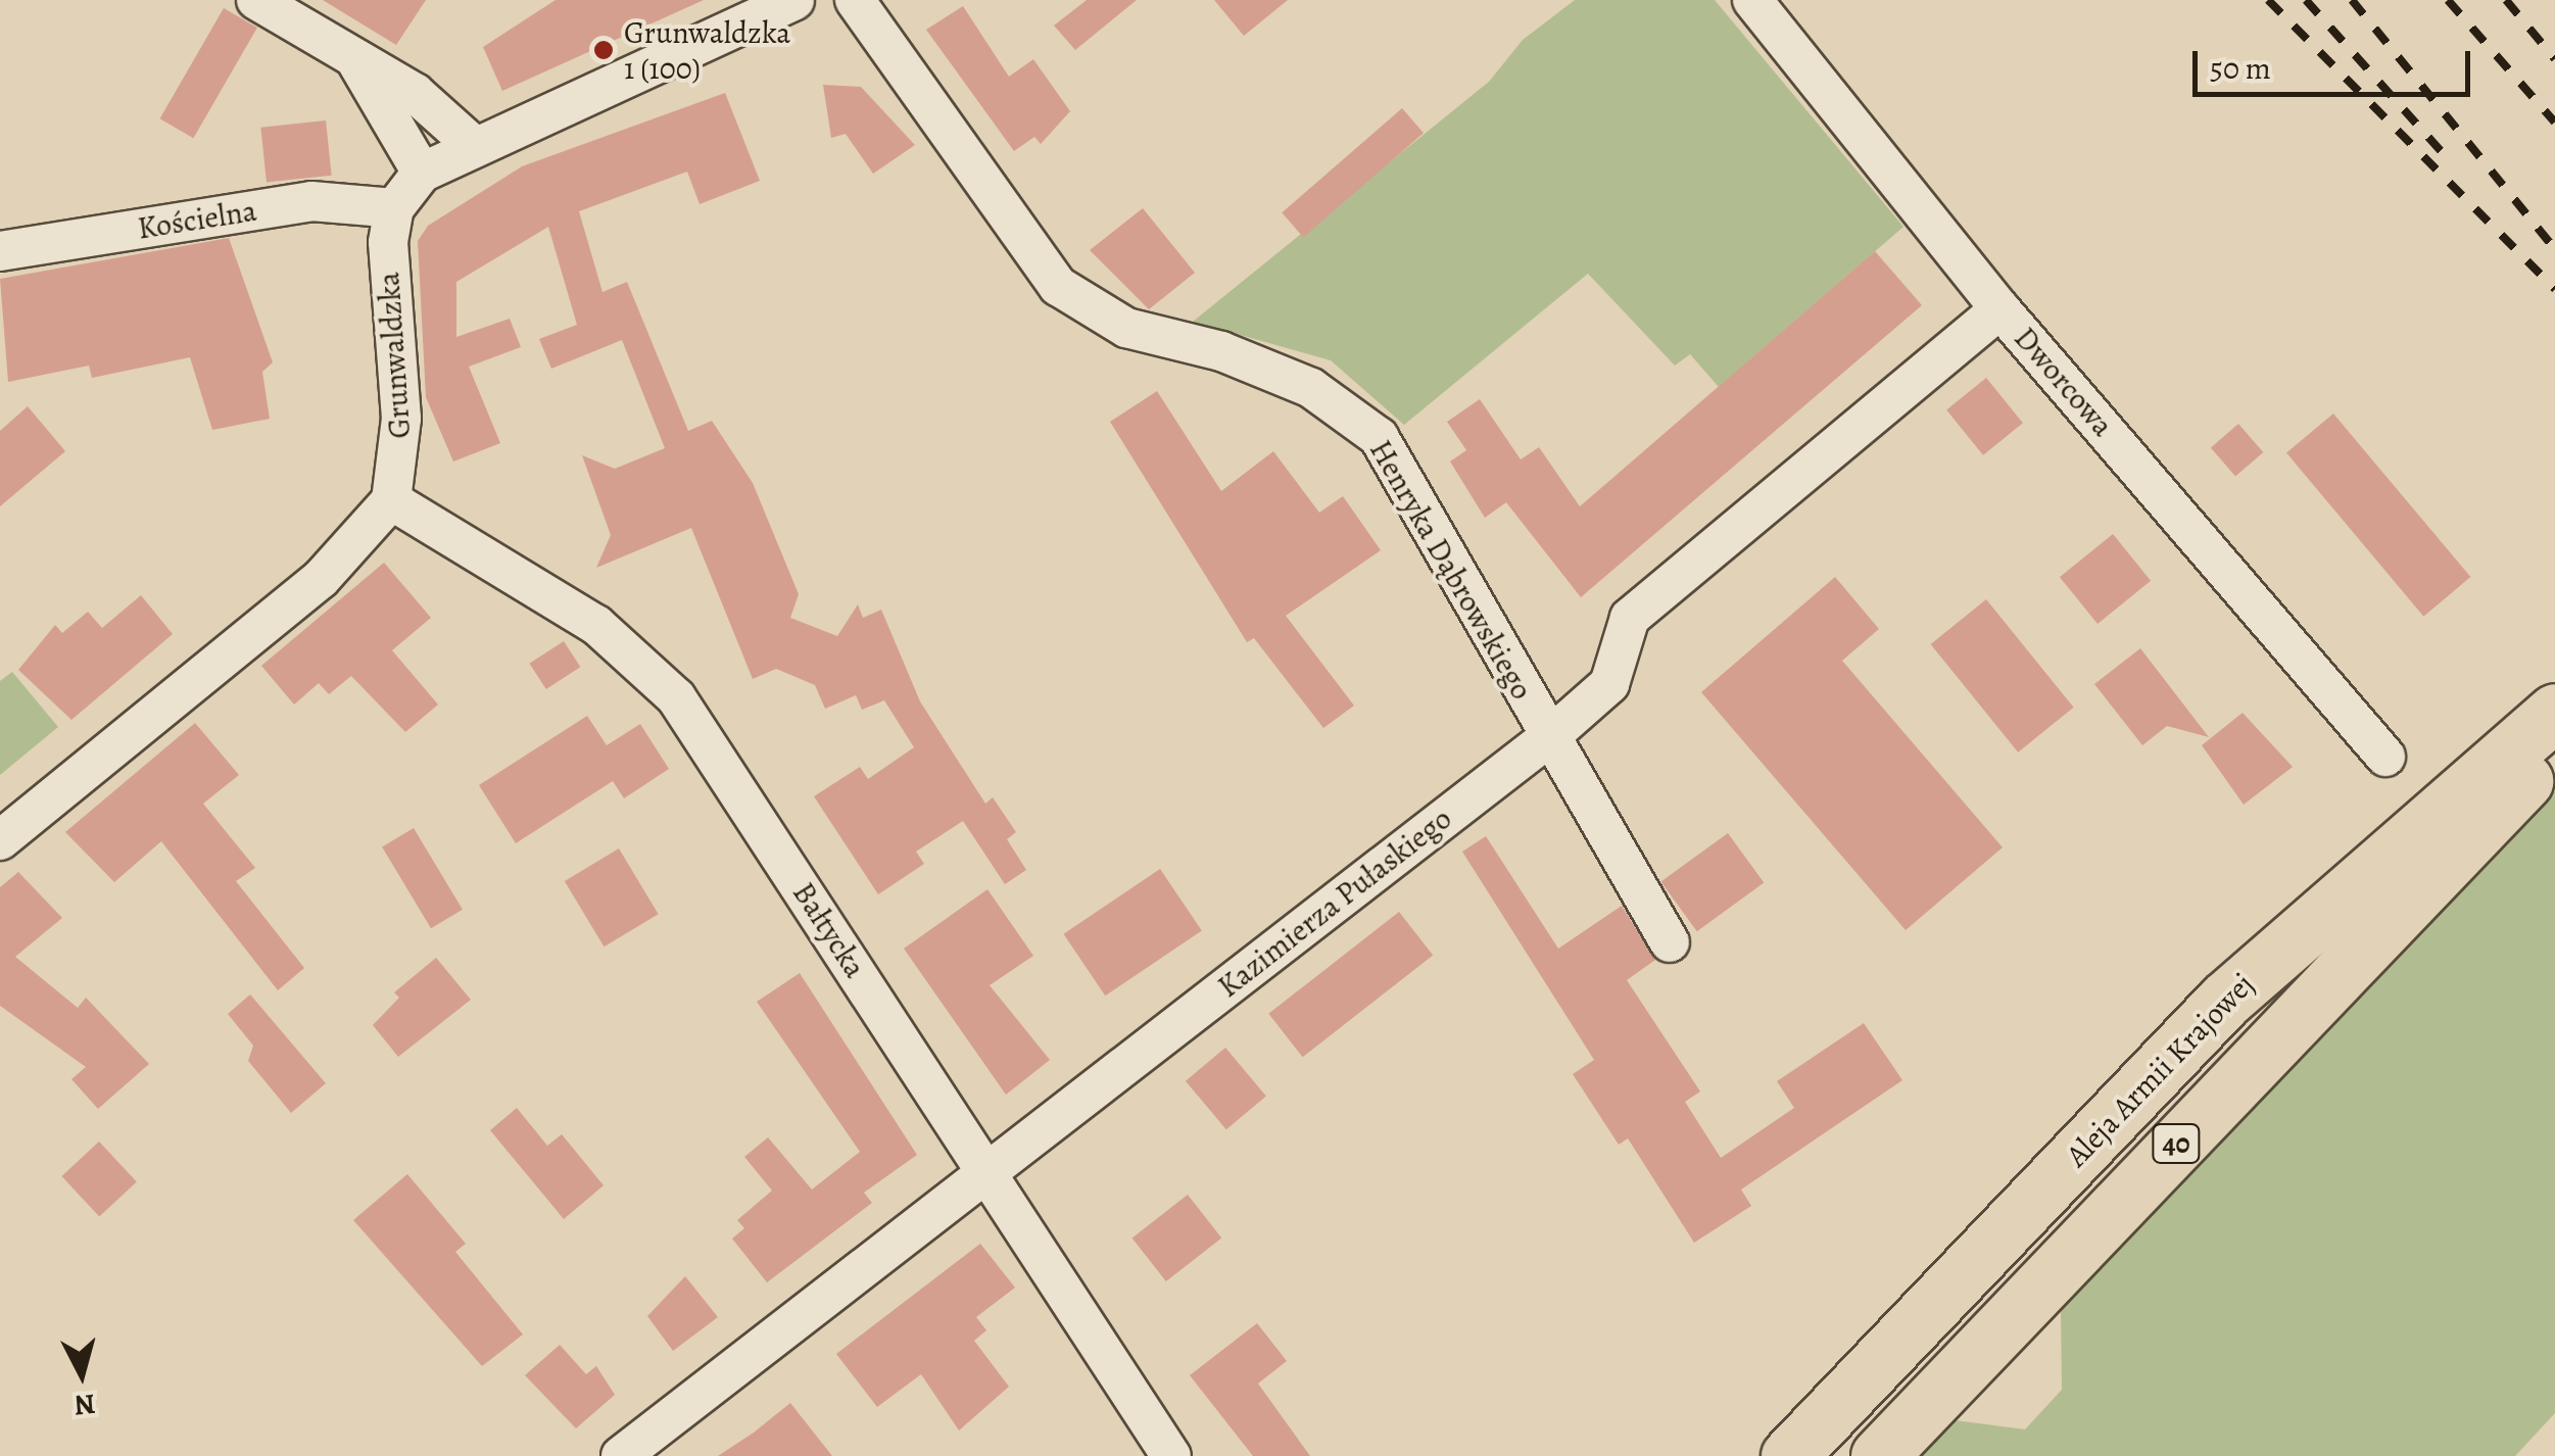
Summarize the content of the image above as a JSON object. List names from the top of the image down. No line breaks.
{"streets":{"main road":["Aleja Armii Krajowej","40"],"street":["Kościelna","Grunwaldzka","Dworcowa","Henryka Dąbrowskiego","Kazimierza Pułaskiego","Bałtycka"]},"crossings":[["Kościelna","Grunwaldzka"],["Grunwaldzka","Bałtycka"],["Dworcowa","Kazimierza Pułaskiego"],["Henryka Dąbrowskiego","Kazimierza Pułaskiego"],["Kazimierza Pułaskiego","Bałtycka"]],"places":["Grunwaldzka 1 (100)"],"scale_bar":"50 m","north":"bottom"}
